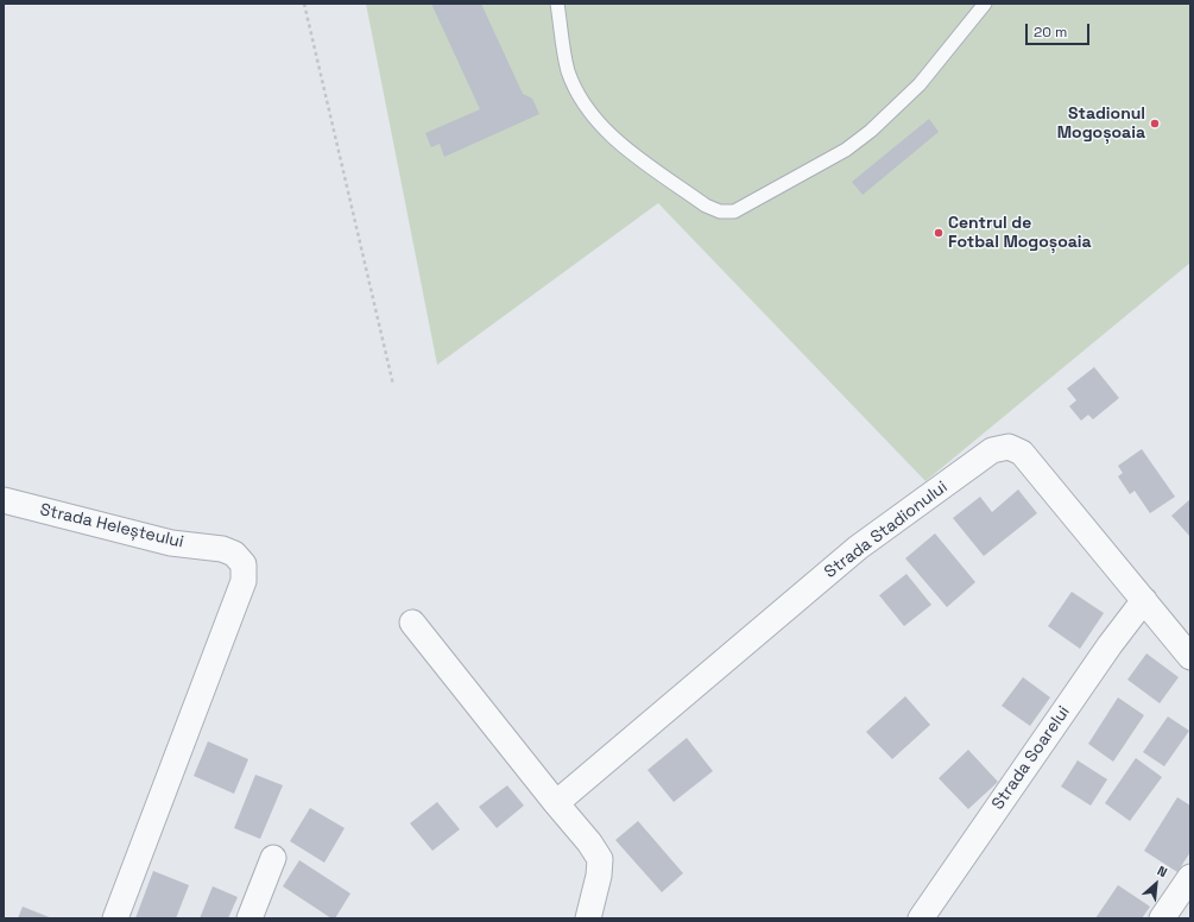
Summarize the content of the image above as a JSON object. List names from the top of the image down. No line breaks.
{"streets":{"street":["Strada Heleșteului","Strada Stadionului","Strada Soarelui"]},"crossings":[["Strada Stadionului","Strada Soarelui"]],"places":["Stadionul Mogoșoaia","Centrul de Fotbal Mogoșoaia"],"scale_bar":"20 m","north":"top right"}
